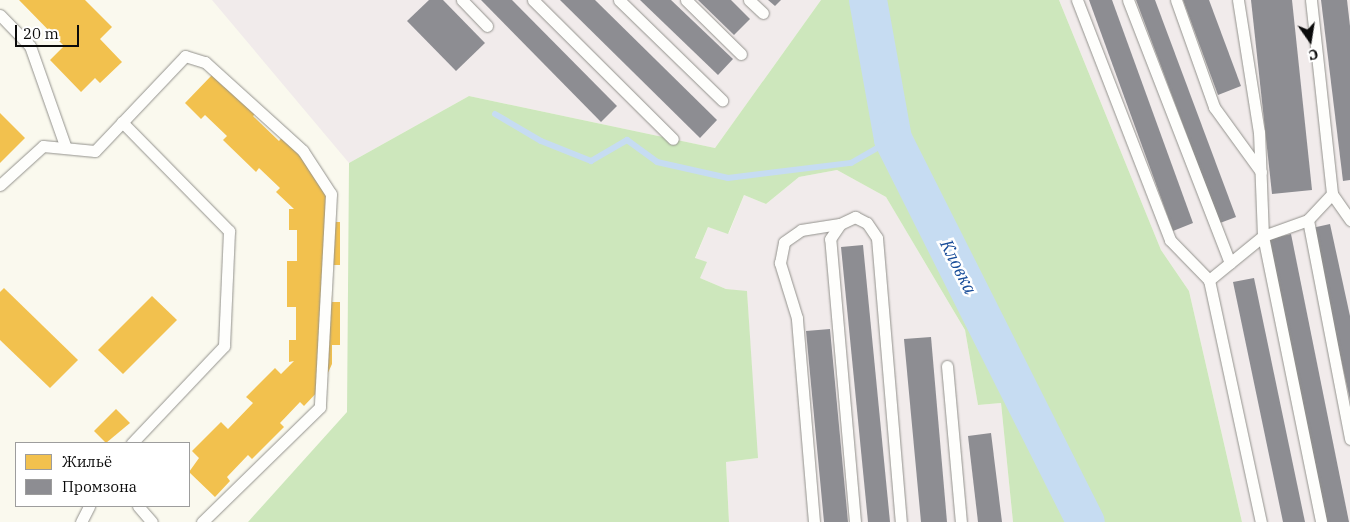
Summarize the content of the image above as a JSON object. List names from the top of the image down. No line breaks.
{"water":["Кловка"],"legend":["Жильё","Промзона"],"scale_bar":"20 m","north":"bottom"}
